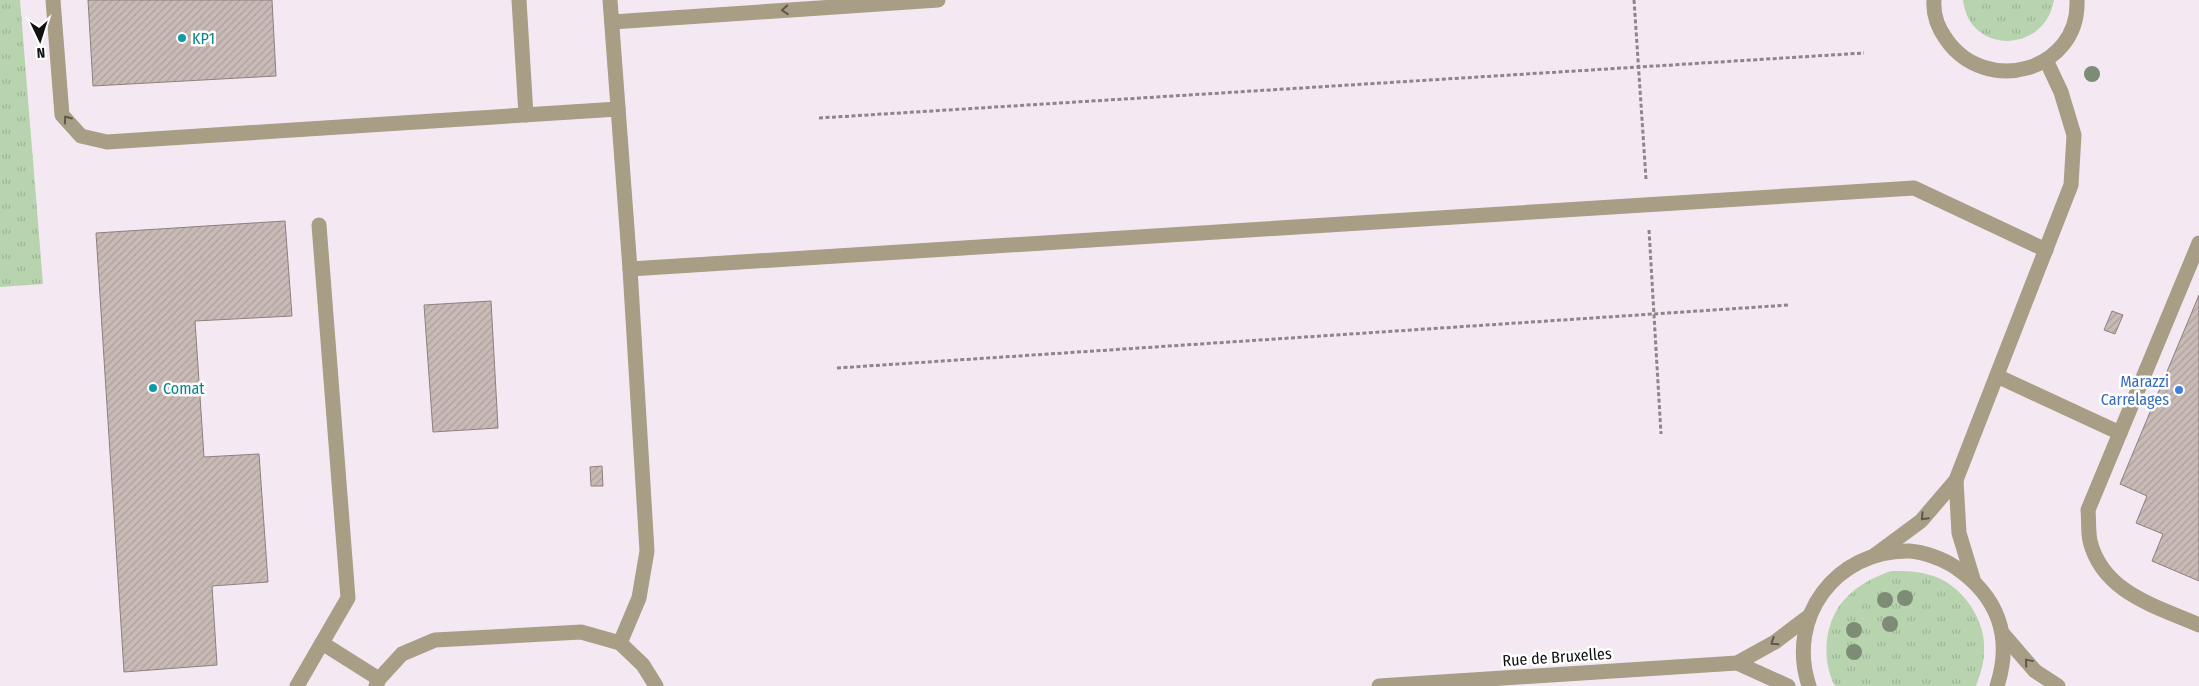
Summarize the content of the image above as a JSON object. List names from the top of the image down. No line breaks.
{"streets":{"street":["Rue de Bruxelles"]},"places":["KP1","Comat","Marazzi Carrelages"],"north":"bottom"}
